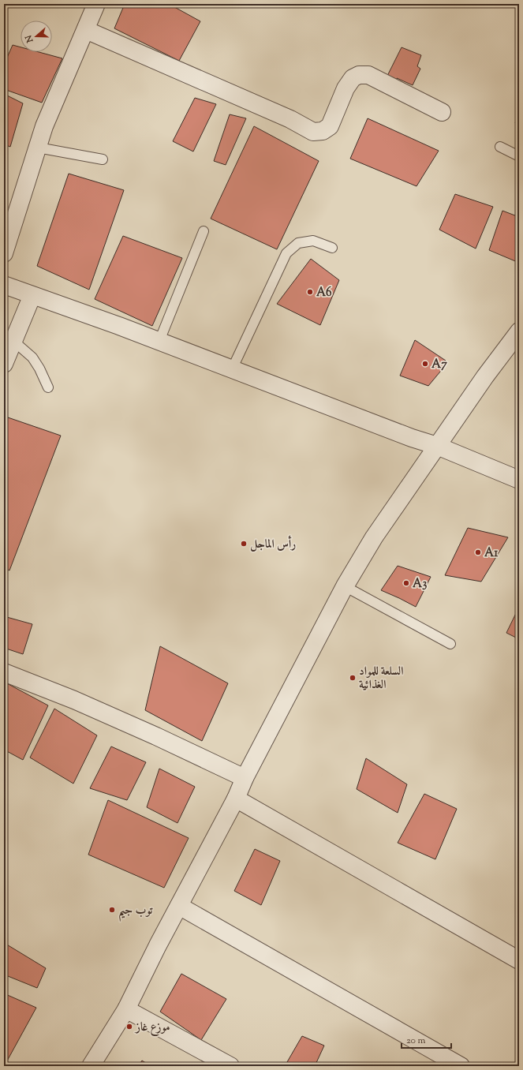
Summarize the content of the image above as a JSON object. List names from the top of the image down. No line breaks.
{"places":["A6","A7","رأس الماجل","A1","A3","السلعة للمواد الغذائية","توب جيم","موزع غاز"],"scale_bar":"20 m","north":"left"}
